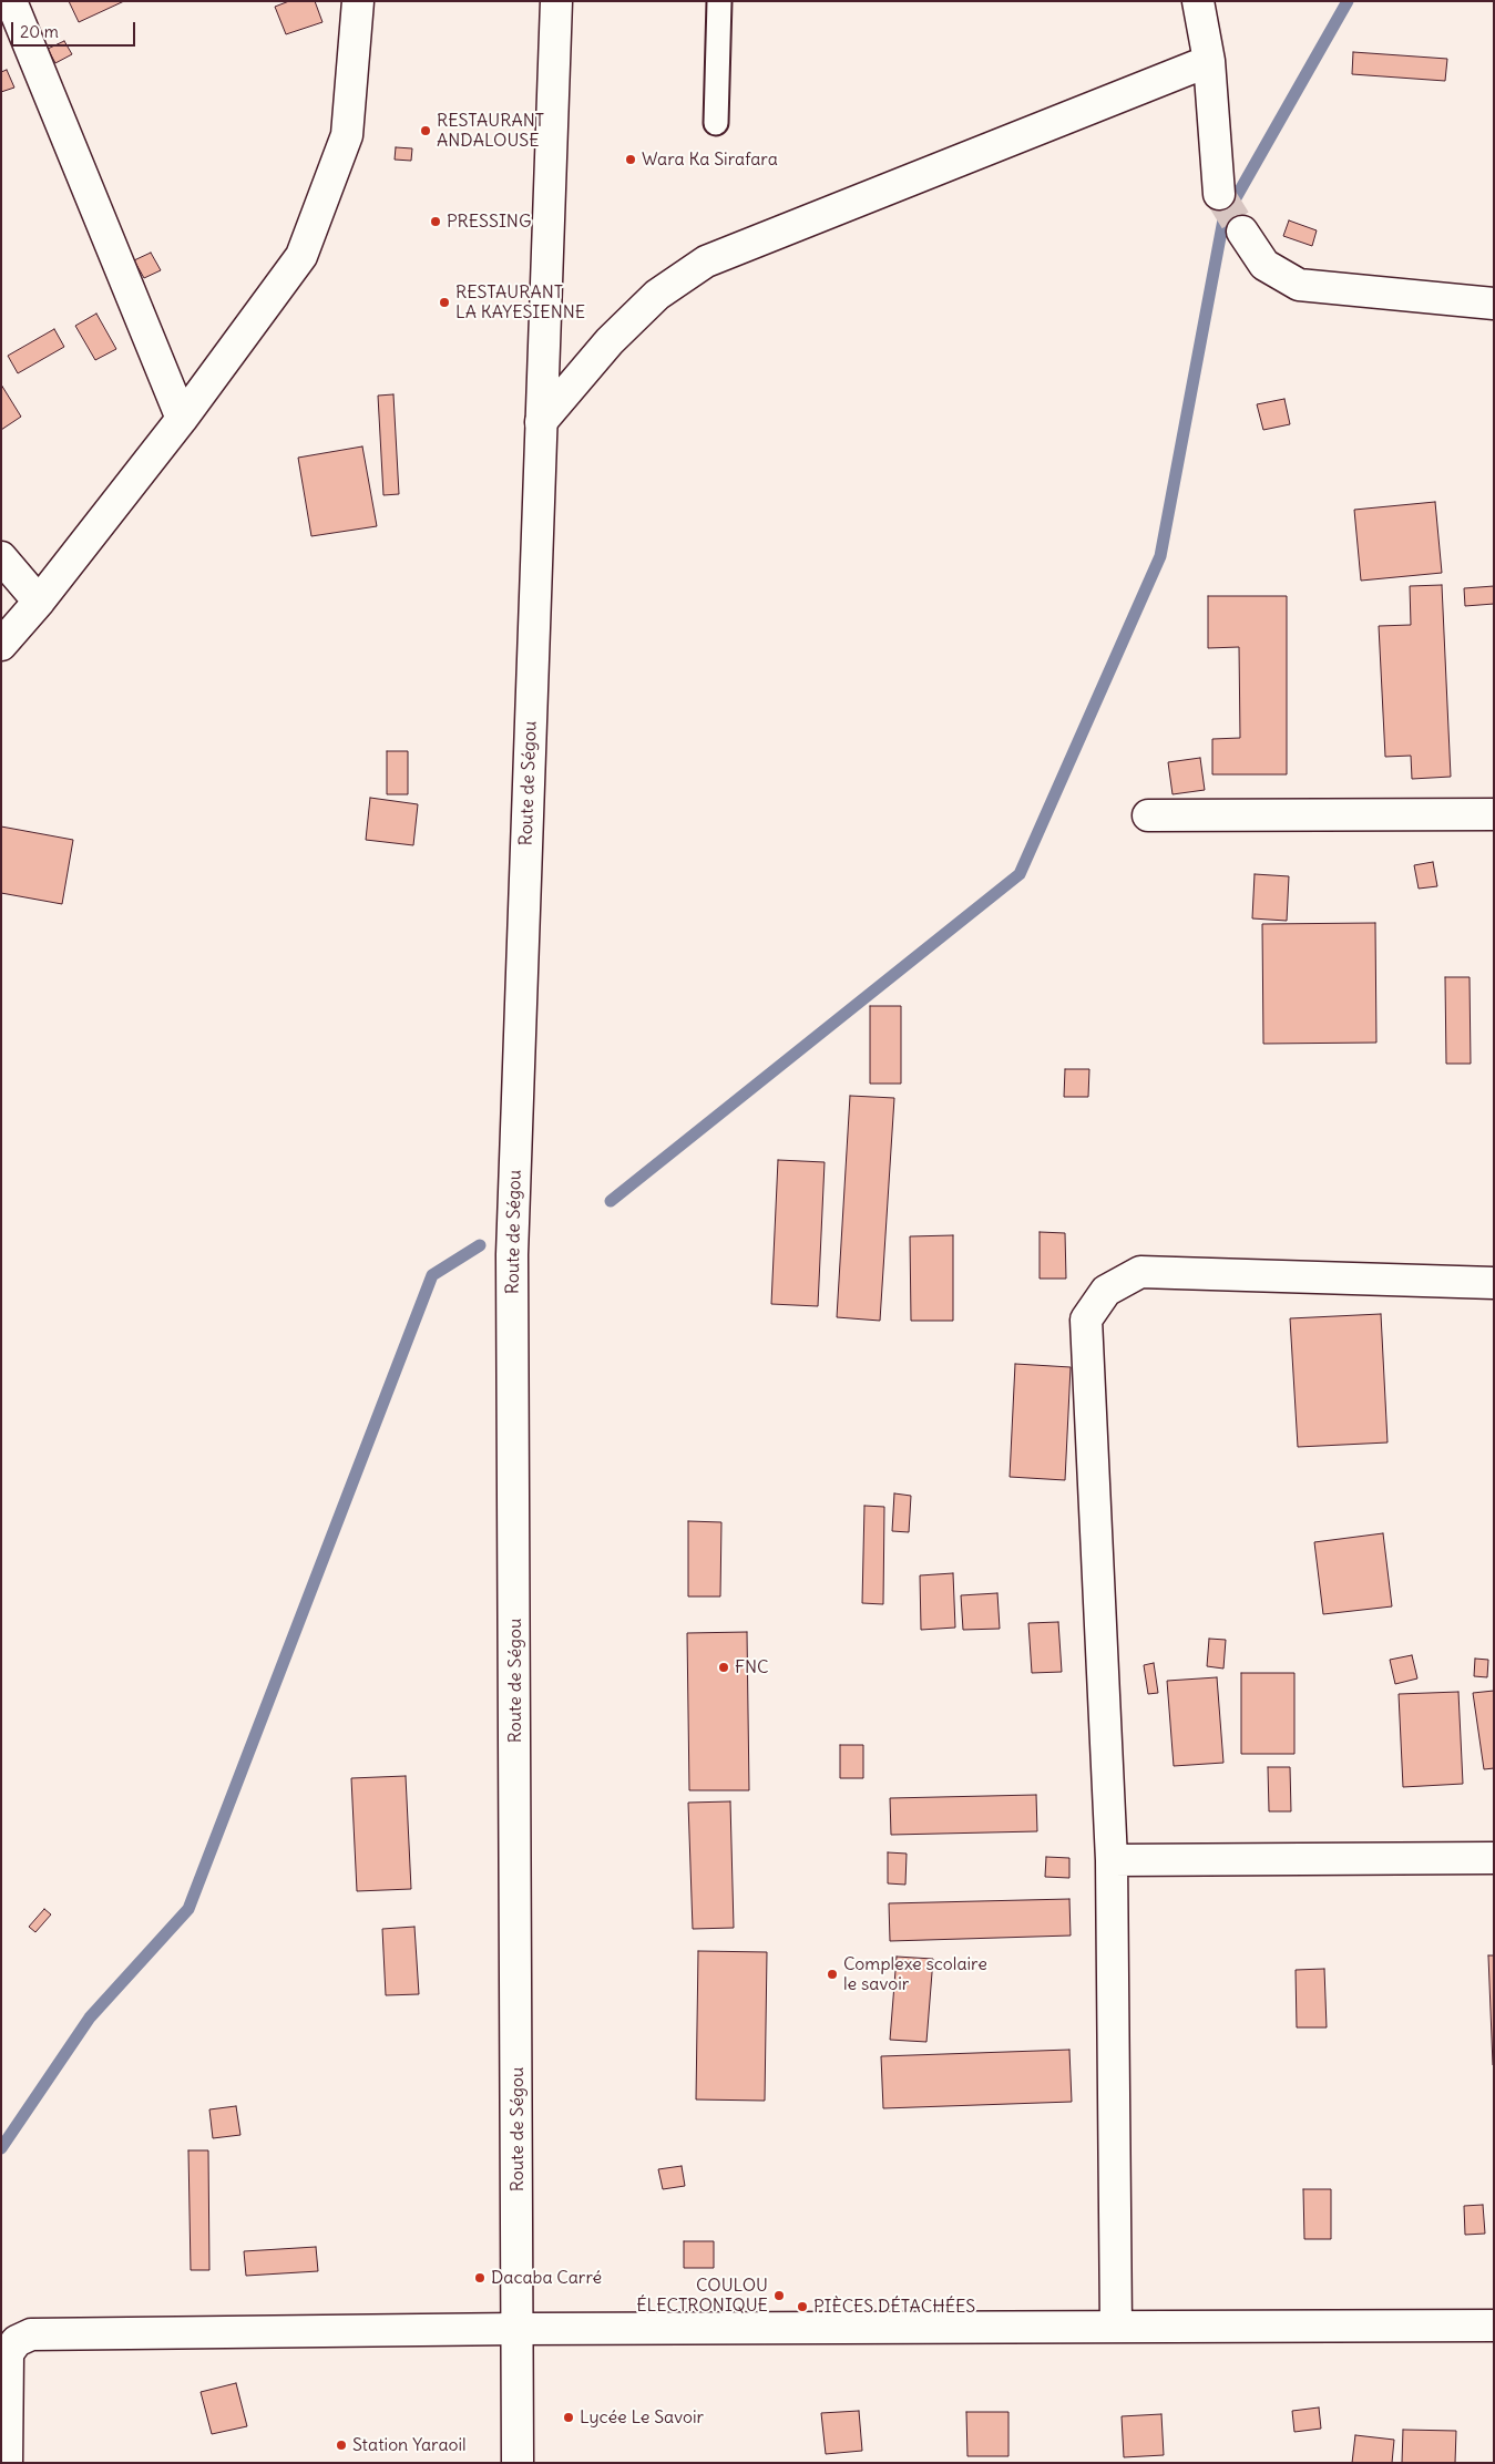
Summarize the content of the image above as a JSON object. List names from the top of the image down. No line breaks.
{"streets":{"main road":["Route de Ségou"]},"places":["RESTAURANT ANDALOUSE","Wara Ka Sirafara","PRESSING","RESTAURANT LA KAYESIENNE","FNC","Complexe scolaire le savoir","Dacaba Carré","COULOU ÉLECTRONIQUE","PIÈCES DÉTACHÉES","Lycée Le Savoir","Station Yaraoil"],"scale_bar":"20 m"}
